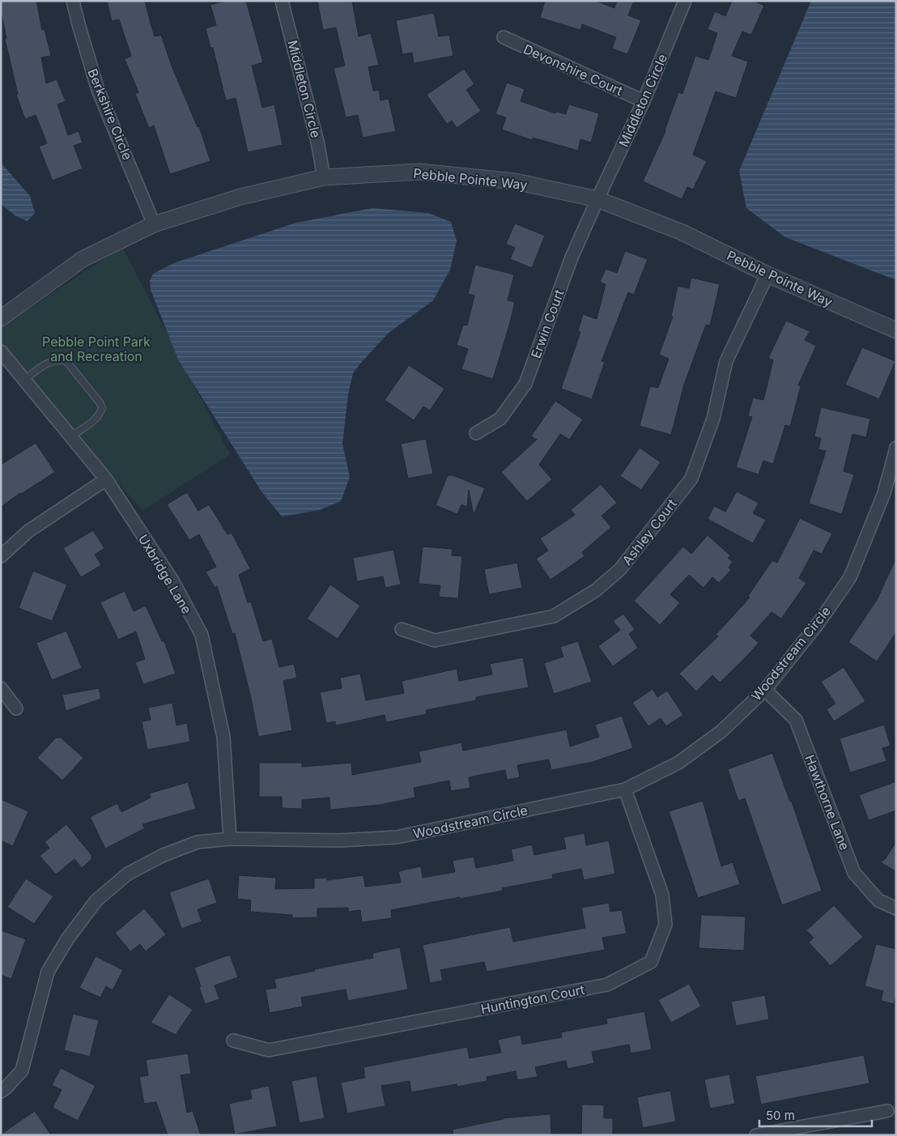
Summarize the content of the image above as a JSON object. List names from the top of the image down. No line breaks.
{"streets":{"street":["Devonshire Court","Middleton Circle","Berkshire Circle","Pebble Pointe Way","Erwin Court","Ashley Court","Uxbridge Lane","Woodstream Circle","Hawthorne Lane","Huntington Court"]},"crossings":[["Devonshire Court","Middleton Circle"],["Middleton Circle","Pebble Pointe Way"],["Middleton Circle","Erwin Court"],["Berkshire Circle","Pebble Pointe Way"],["Pebble Pointe Way","Erwin Court"],["Pebble Pointe Way","Ashley Court"],["Uxbridge Lane","Woodstream Circle"],["Woodstream Circle","Hawthorne Lane"],["Woodstream Circle","Huntington Court"]],"parks":["Pebble Point Park and Recreation"],"scale_bar":"50 m"}
